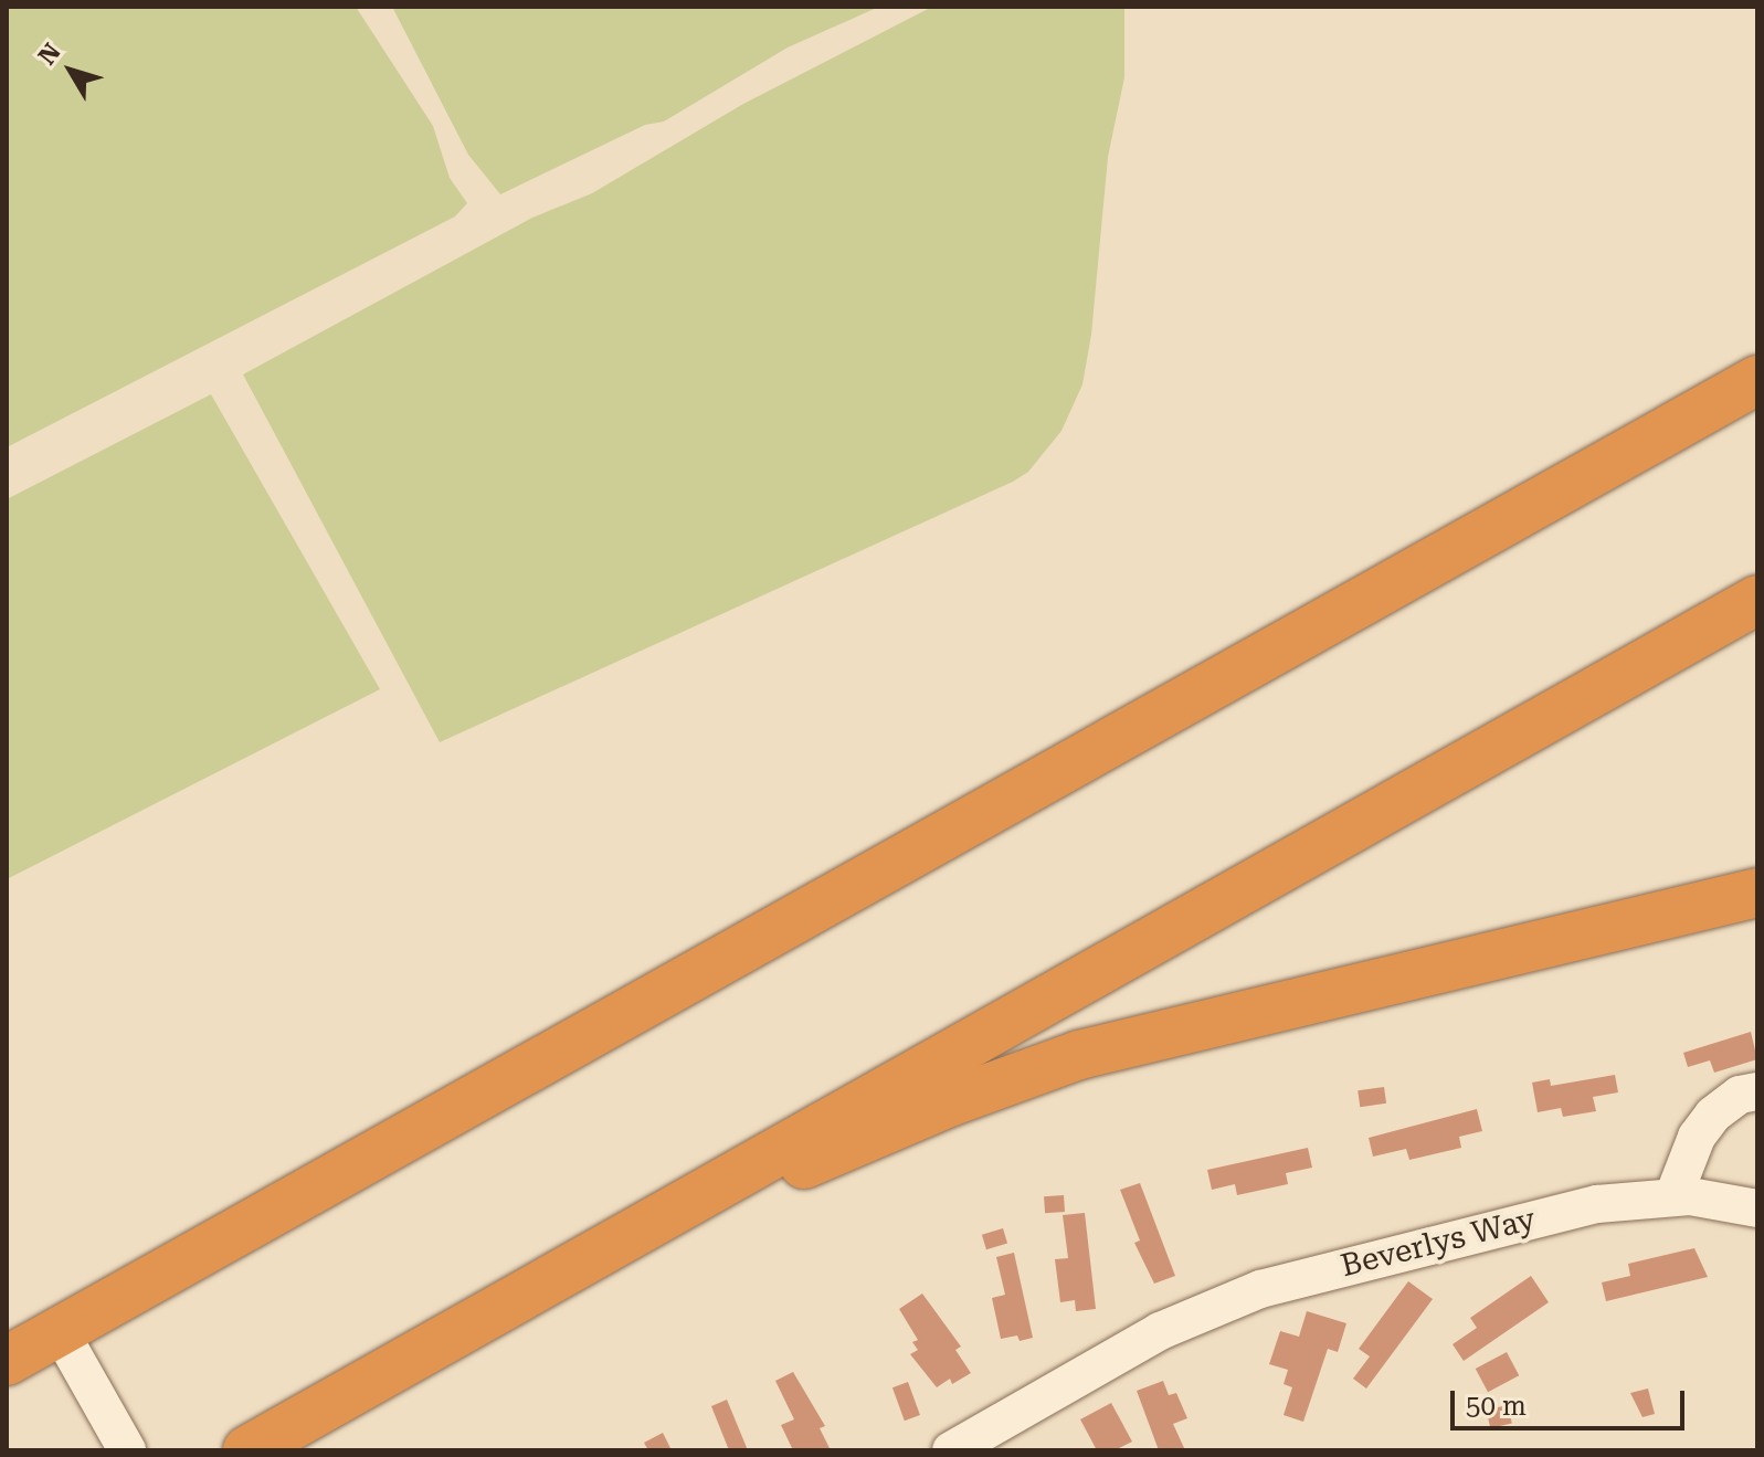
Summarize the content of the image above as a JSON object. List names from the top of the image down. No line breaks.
{"streets":{"street":["Beverlys Way"]},"scale_bar":"50 m","north":"top left"}
